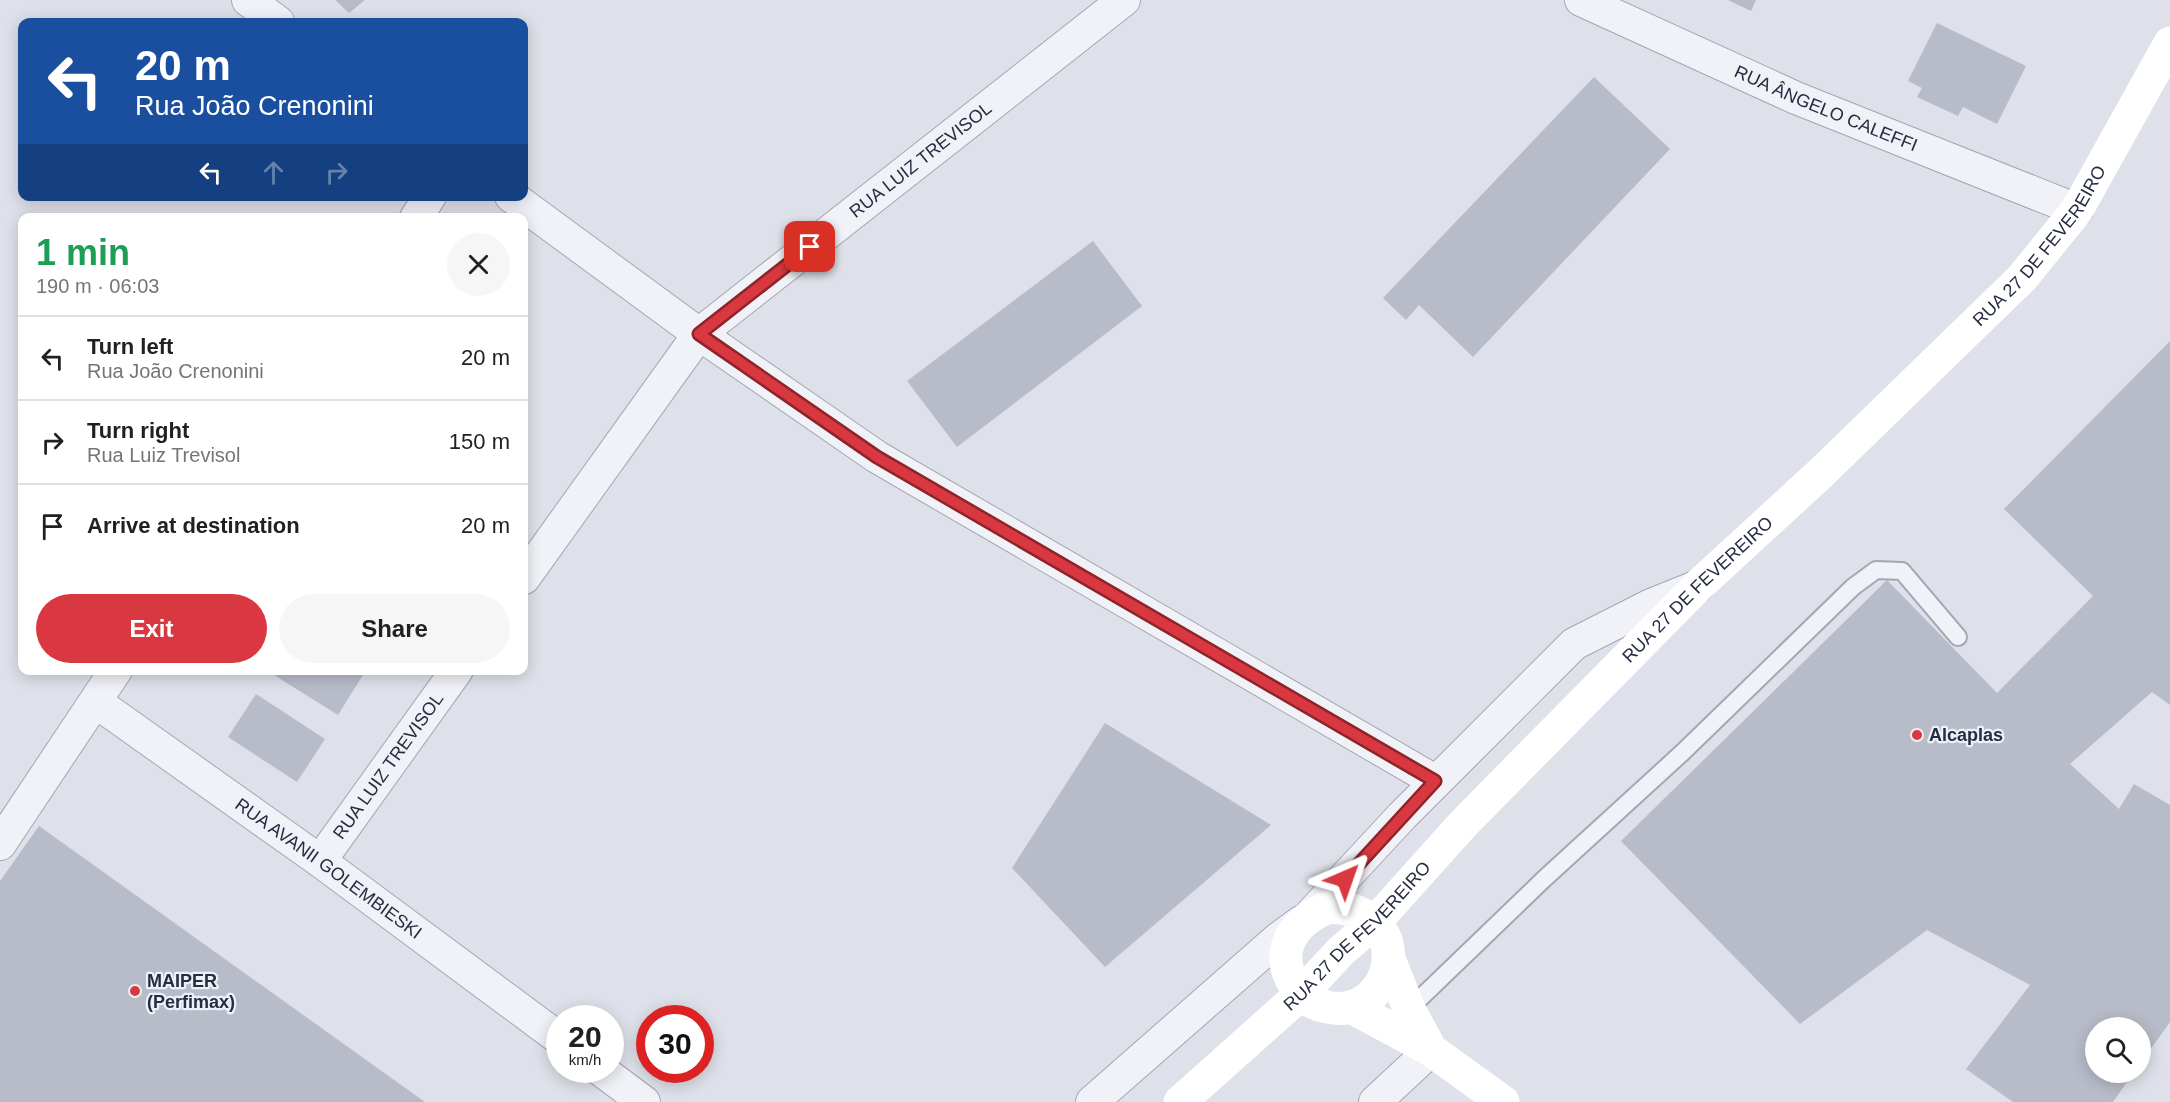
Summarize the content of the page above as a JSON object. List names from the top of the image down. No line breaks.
{"streets":{"main road":["RUA 27 DE FEVEREIRO"],"street":["RUA ÂNGELO CALEFFI","RUA LUIZ TREVISOL","RUA AVANII GOLEMBIESKI"]},"crossings":[["RUA ÂNGELO CALEFFI","RUA 27 DE FEVEREIRO"],["RUA LUIZ TREVISOL","RUA AVANII GOLEMBIESKI"]],"places":["Alcaplas","MAIPER (Perfimax)"],"page":{"turn":["20 m","Rua João Crenonini"],"heading":["1 min","190 m · 06:03"],"list":[{"name":"Turn left","note":"Rua João Crenonini","value":"20 m"},{"name":"Turn right","note":"Rua Luiz Trevisol","value":"150 m"},{"name":"Arrive at destination","value":"20 m"}],"buttons":["Exit","Share"],"speed":"20 km/h","limit":"30"}}
